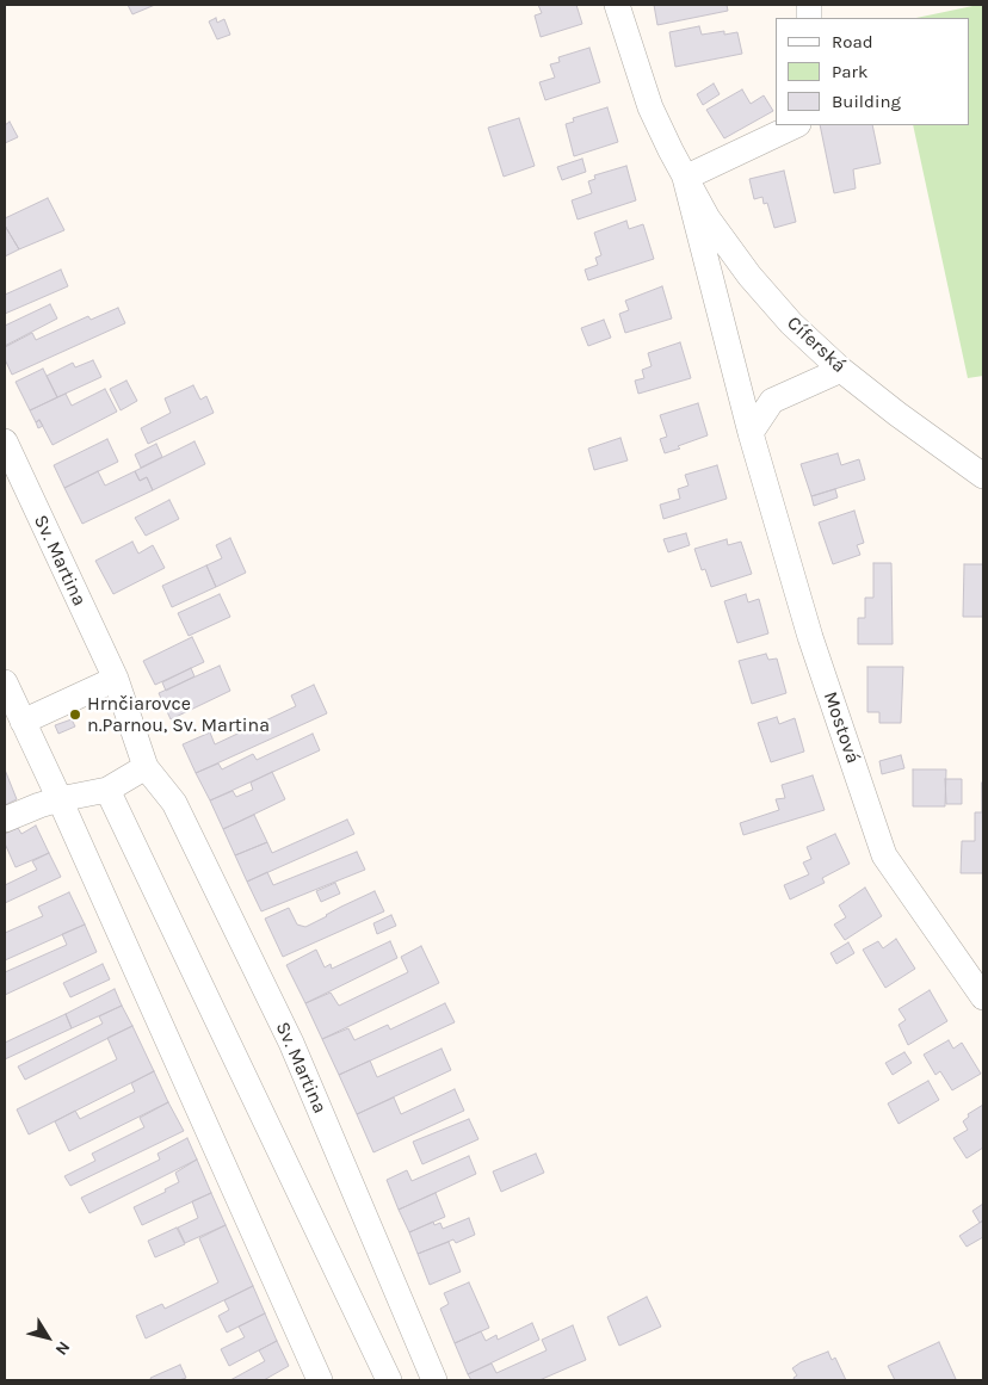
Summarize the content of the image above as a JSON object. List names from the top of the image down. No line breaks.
{"streets":{"street":["Cíferská","Sv. Martina","Mostová"]},"crossings":[["Cíferská","Mostová"]],"places":["Hrnčiarovce n.Parnou, Sv. Martina"],"legend":["Road","Park","Building"],"north":"bottom right"}
